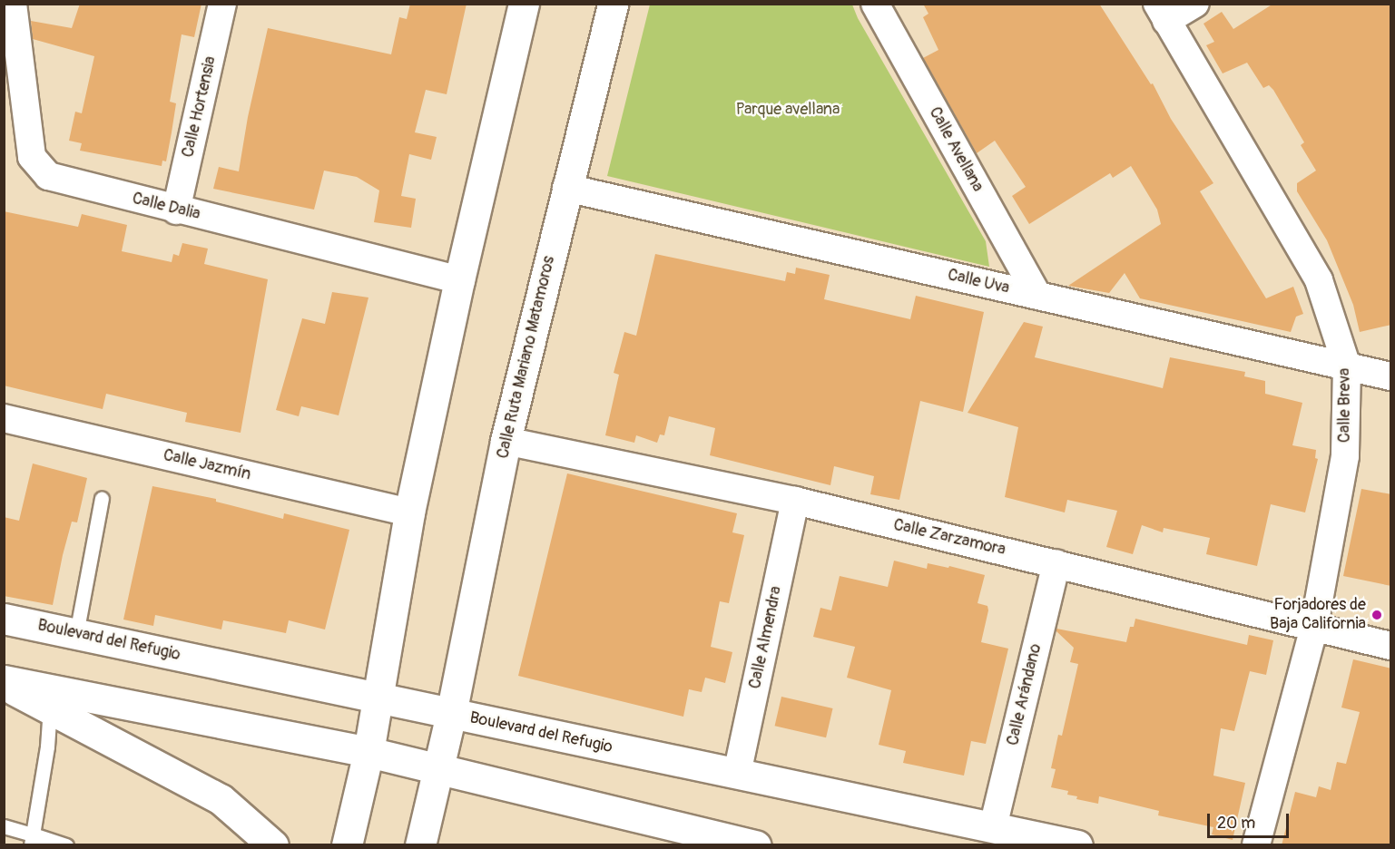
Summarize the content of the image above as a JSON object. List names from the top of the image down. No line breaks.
{"streets":{"main road":["Calle Ruta Mariano Matamoros","Boulevard del Refugio"],"street":["Calle Hortensia","Calle Avellana","Calle Dalia","Calle Uva","Calle Breva","Calle Jazmín","Calle Zarzamora","Calle Almendra","Calle Arándano"]},"crossings":[["Calle Hortensia","Calle Dalia"],["Calle Avellana","Calle Uva"],["Calle Uva","Calle Ruta Mariano Matamoros"],["Calle Uva","Calle Breva"],["Calle Ruta Mariano Matamoros","Calle Zarzamora"],["Calle Ruta Mariano Matamoros","Boulevard del Refugio"],["Calle Breva","Calle Zarzamora"],["Calle Zarzamora","Calle Almendra"],["Calle Zarzamora","Calle Arándano"],["Calle Almendra","Boulevard del Refugio"],["Boulevard del Refugio","Calle Arándano"]],"parks":["Parque avellana"],"places":["Forjadores de Baja California"],"scale_bar":"20 m"}
